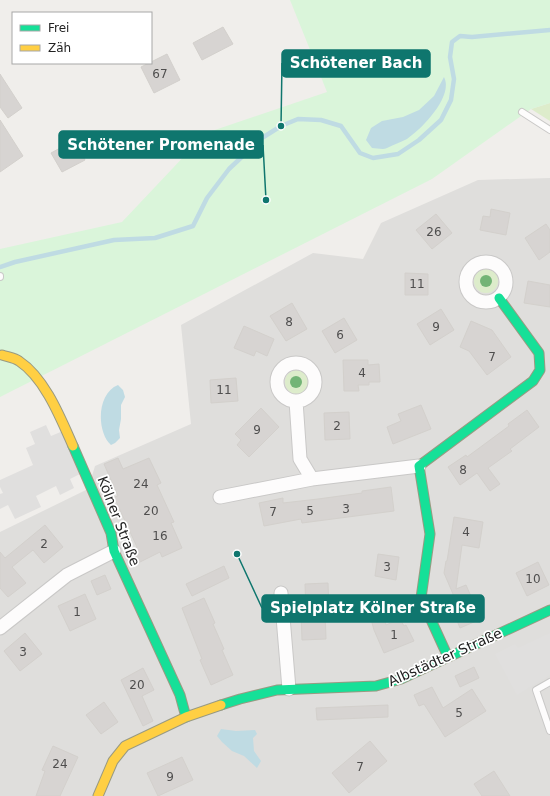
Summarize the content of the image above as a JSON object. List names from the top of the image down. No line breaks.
{"streets":{"street":["Kölner Straße","Albstädter Straße"]},"crossings":[["Kölner Straße","Albstädter Straße"]],"places":["Schötener Bach","Schötener Promenade","Spielplatz Kölner Straße"],"house_numbers":["67","26","11","8","9","6","7","4","11","2","9","8","24","3","20","5","7","4","16","2","3","10","1","1","3","20","5","24","7","9"],"legend":["Frei","Zäh"]}
